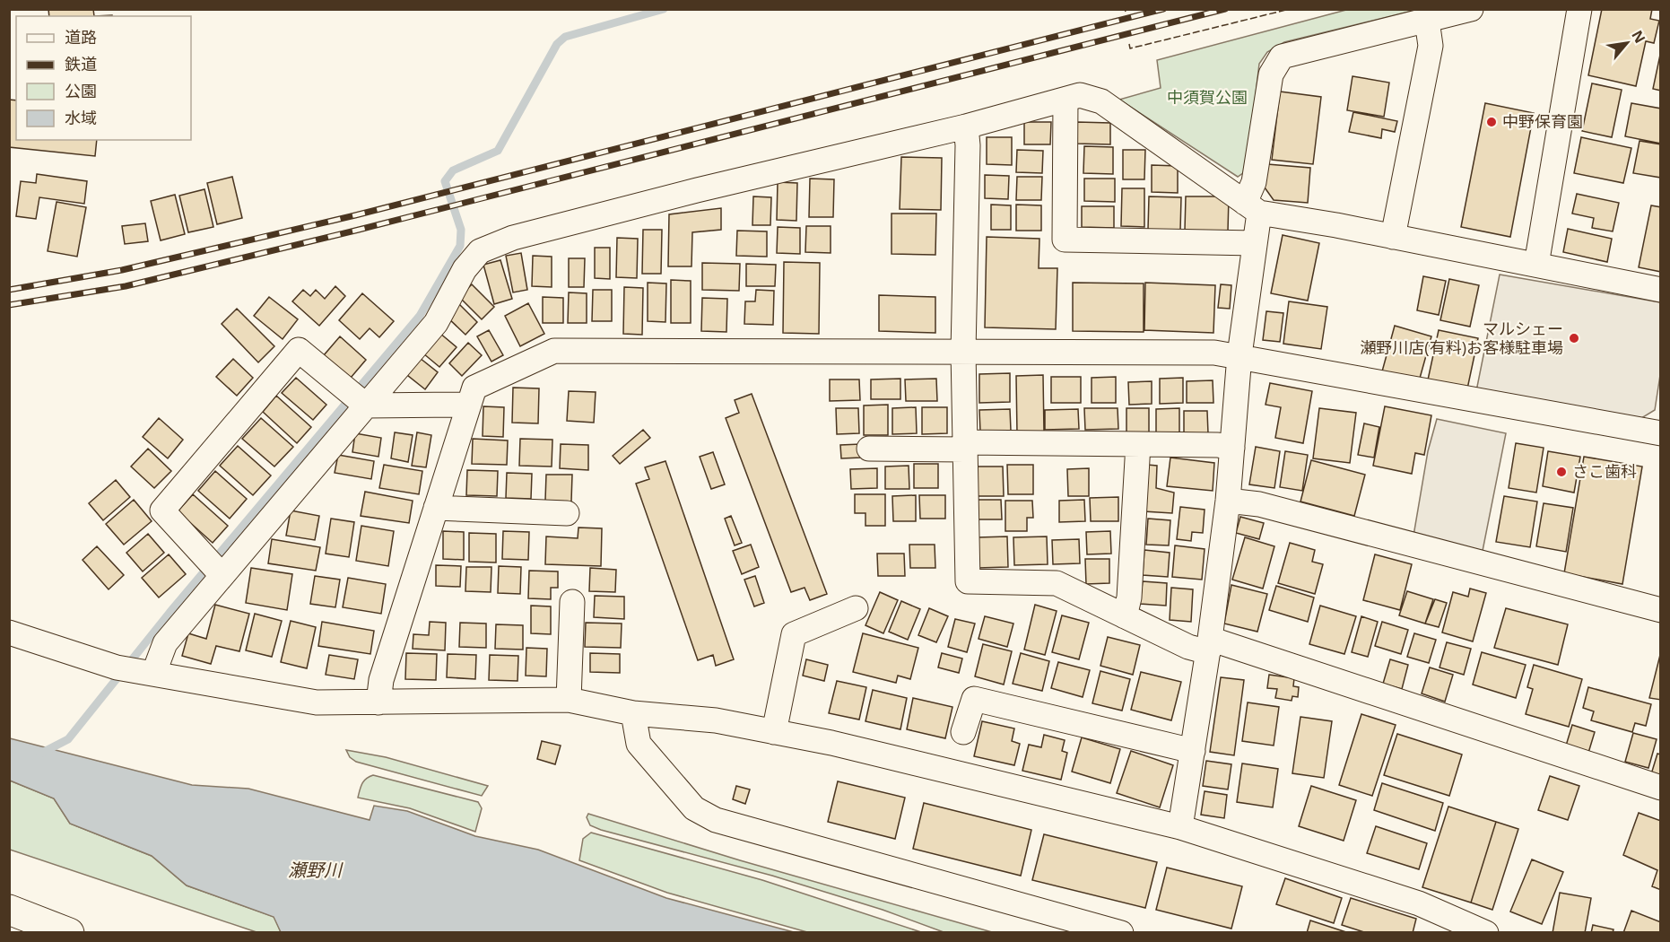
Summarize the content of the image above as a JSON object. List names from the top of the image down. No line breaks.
{"water":["瀬野川"],"parks":["中須賀公園"],"places":["中野保育園","マルシェー 瀬野川店(有料)お客様駐車場","さこ歯科"],"legend":["道路","鉄道","公園","水域"],"north":"top right"}
